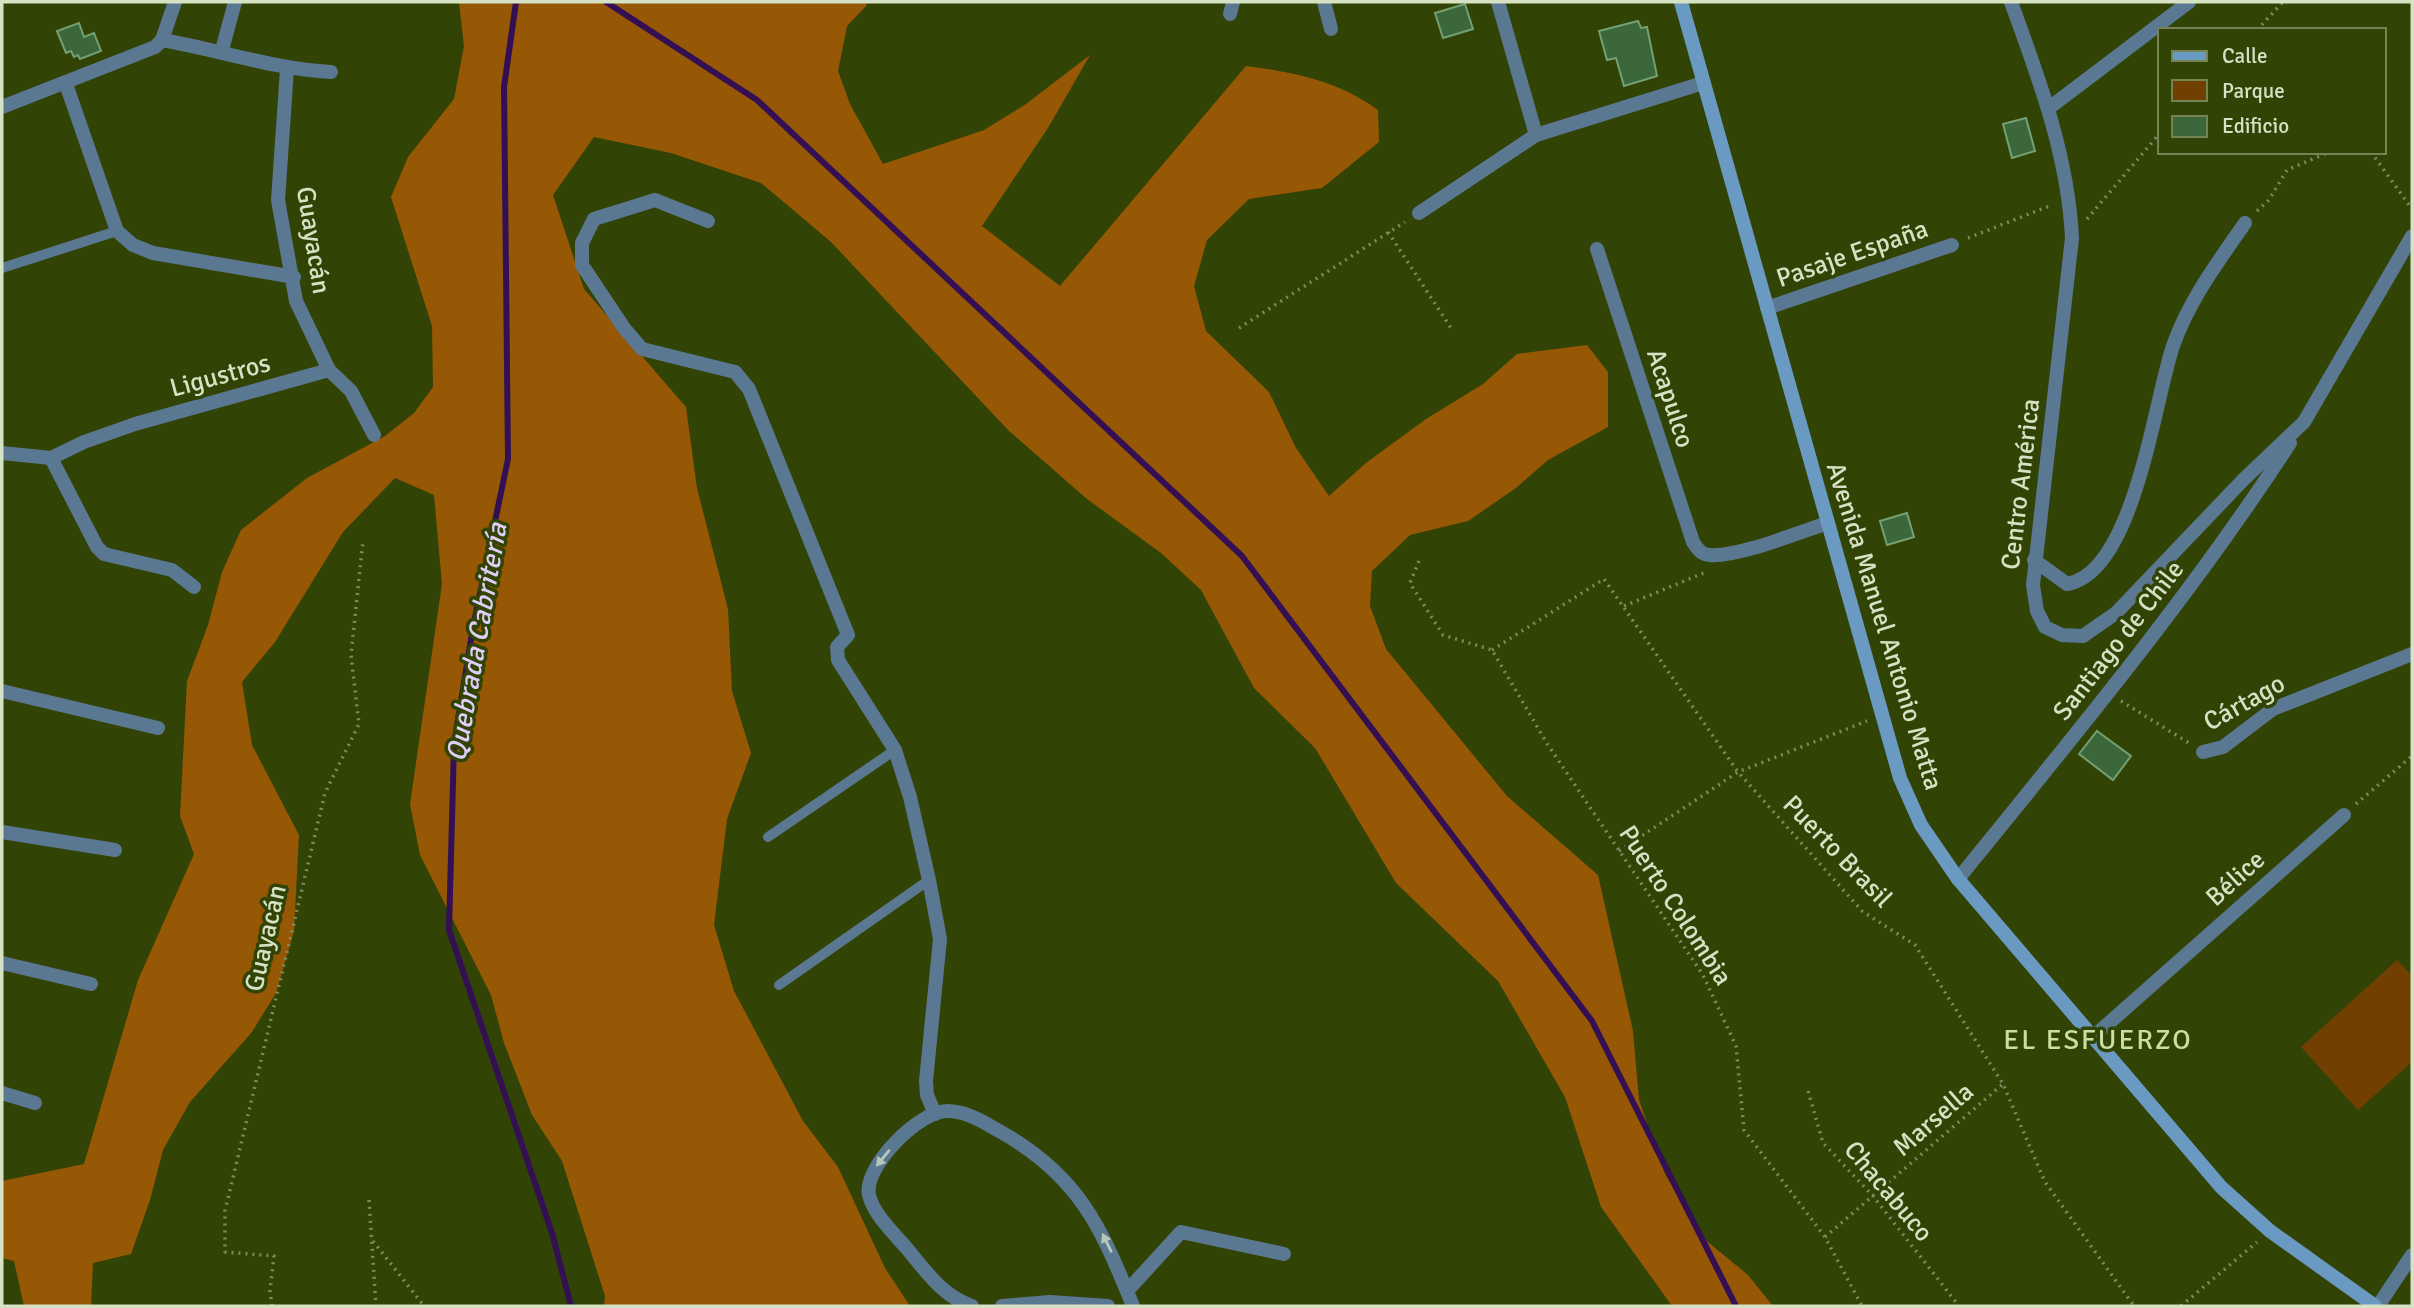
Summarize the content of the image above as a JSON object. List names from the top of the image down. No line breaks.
{"streets":{"main road":["Avenida Manuel Antonio Matta"],"street":["Guayacán","Pasaje España","Ligustros","Acapulco","Centro América","Santiago de Chile","Cártago","Bélice"],"path":["Puerto Brasil","Puerto Colombia","Marsella","Chacabuco"]},"crossings":[["Guayacán","Ligustros"],["Pasaje España","Avenida Manuel Antonio Matta"],["Centro América","Santiago de Chile"],["Avenida Manuel Antonio Matta","Santiago de Chile"],["Avenida Manuel Antonio Matta","Puerto Brasil"],["Avenida Manuel Antonio Matta","Bélice"],["Santiago de Chile","Cártago"],["Puerto Brasil","Puerto Colombia"],["Puerto Brasil","Marsella"],["Puerto Colombia","Marsella"],["Marsella","Chacabuco"]],"districts":["EL ESFUERZO"],"water":["Quebrada Cabritería"],"legend":["Calle","Parque","Edificio"]}
